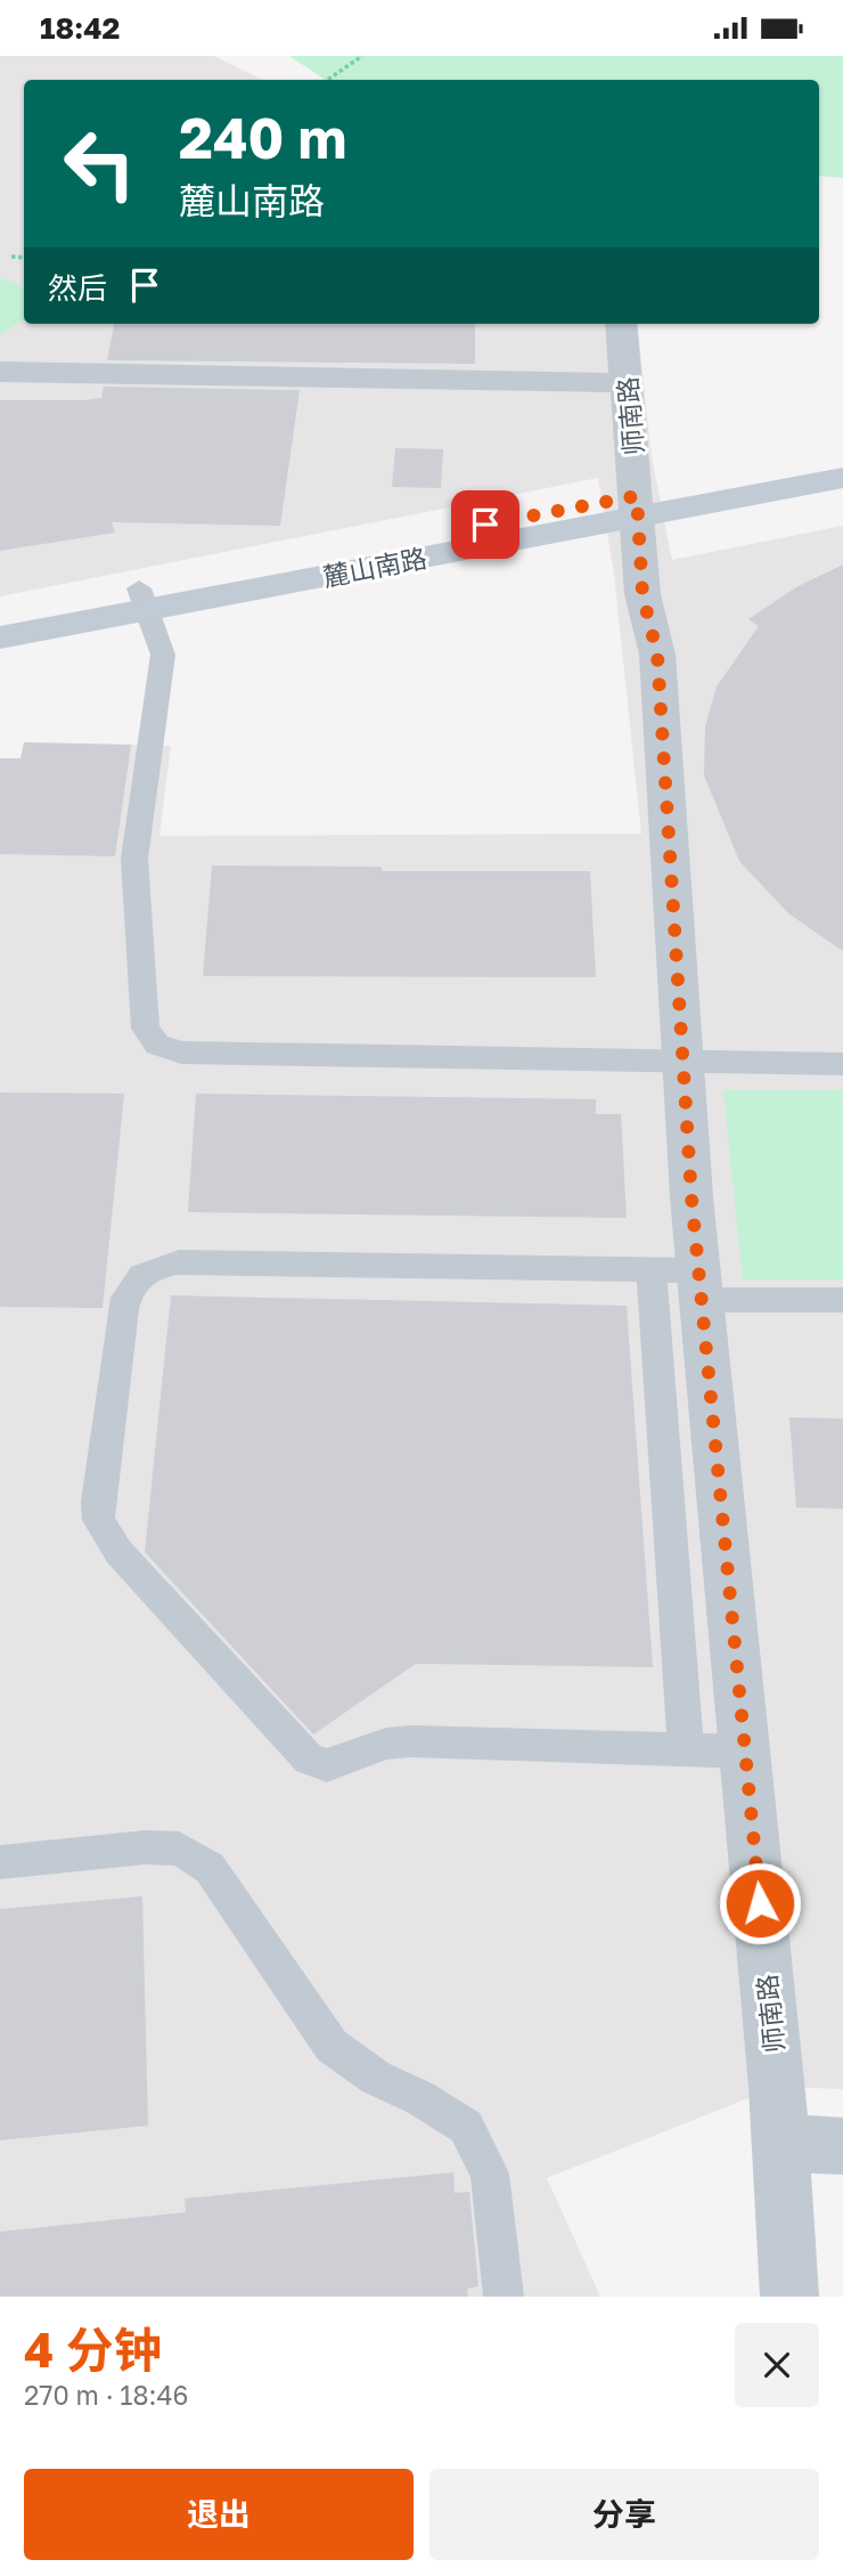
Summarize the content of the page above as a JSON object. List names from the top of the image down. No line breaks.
{"streets":{"main road":["麓山南路"],"street":["师南路"]},"crossings":[["师南路","麓山南路"]],"page":{"status":"18:42","turn":["240 m","麓山南路"],"then":"然后","heading":["4 分钟","270 m · 18:46"],"buttons":["退出","分享"]}}
